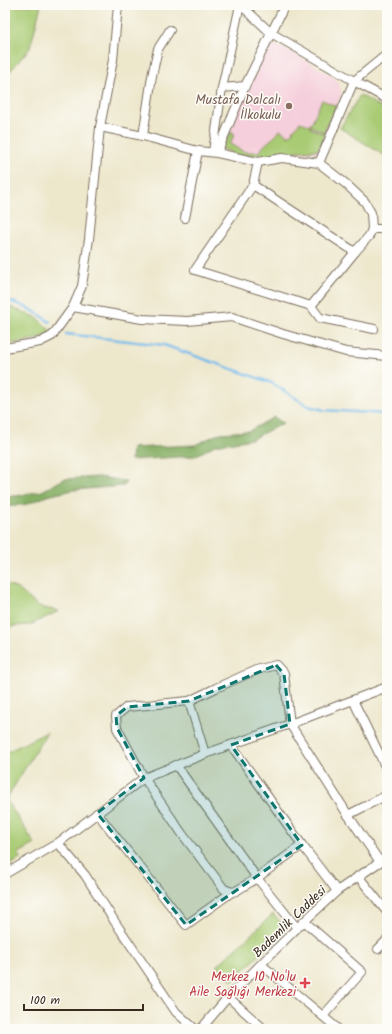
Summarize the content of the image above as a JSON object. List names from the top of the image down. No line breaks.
{"streets":{"street":["Bademlik Caddesi"]},"places":{"other":["Mustafa Dalcalı İlkokulu"],"health":["Merkez 10 No'lu Aile Sağlığı Merkezi"]},"scale_bar":"100 m"}
